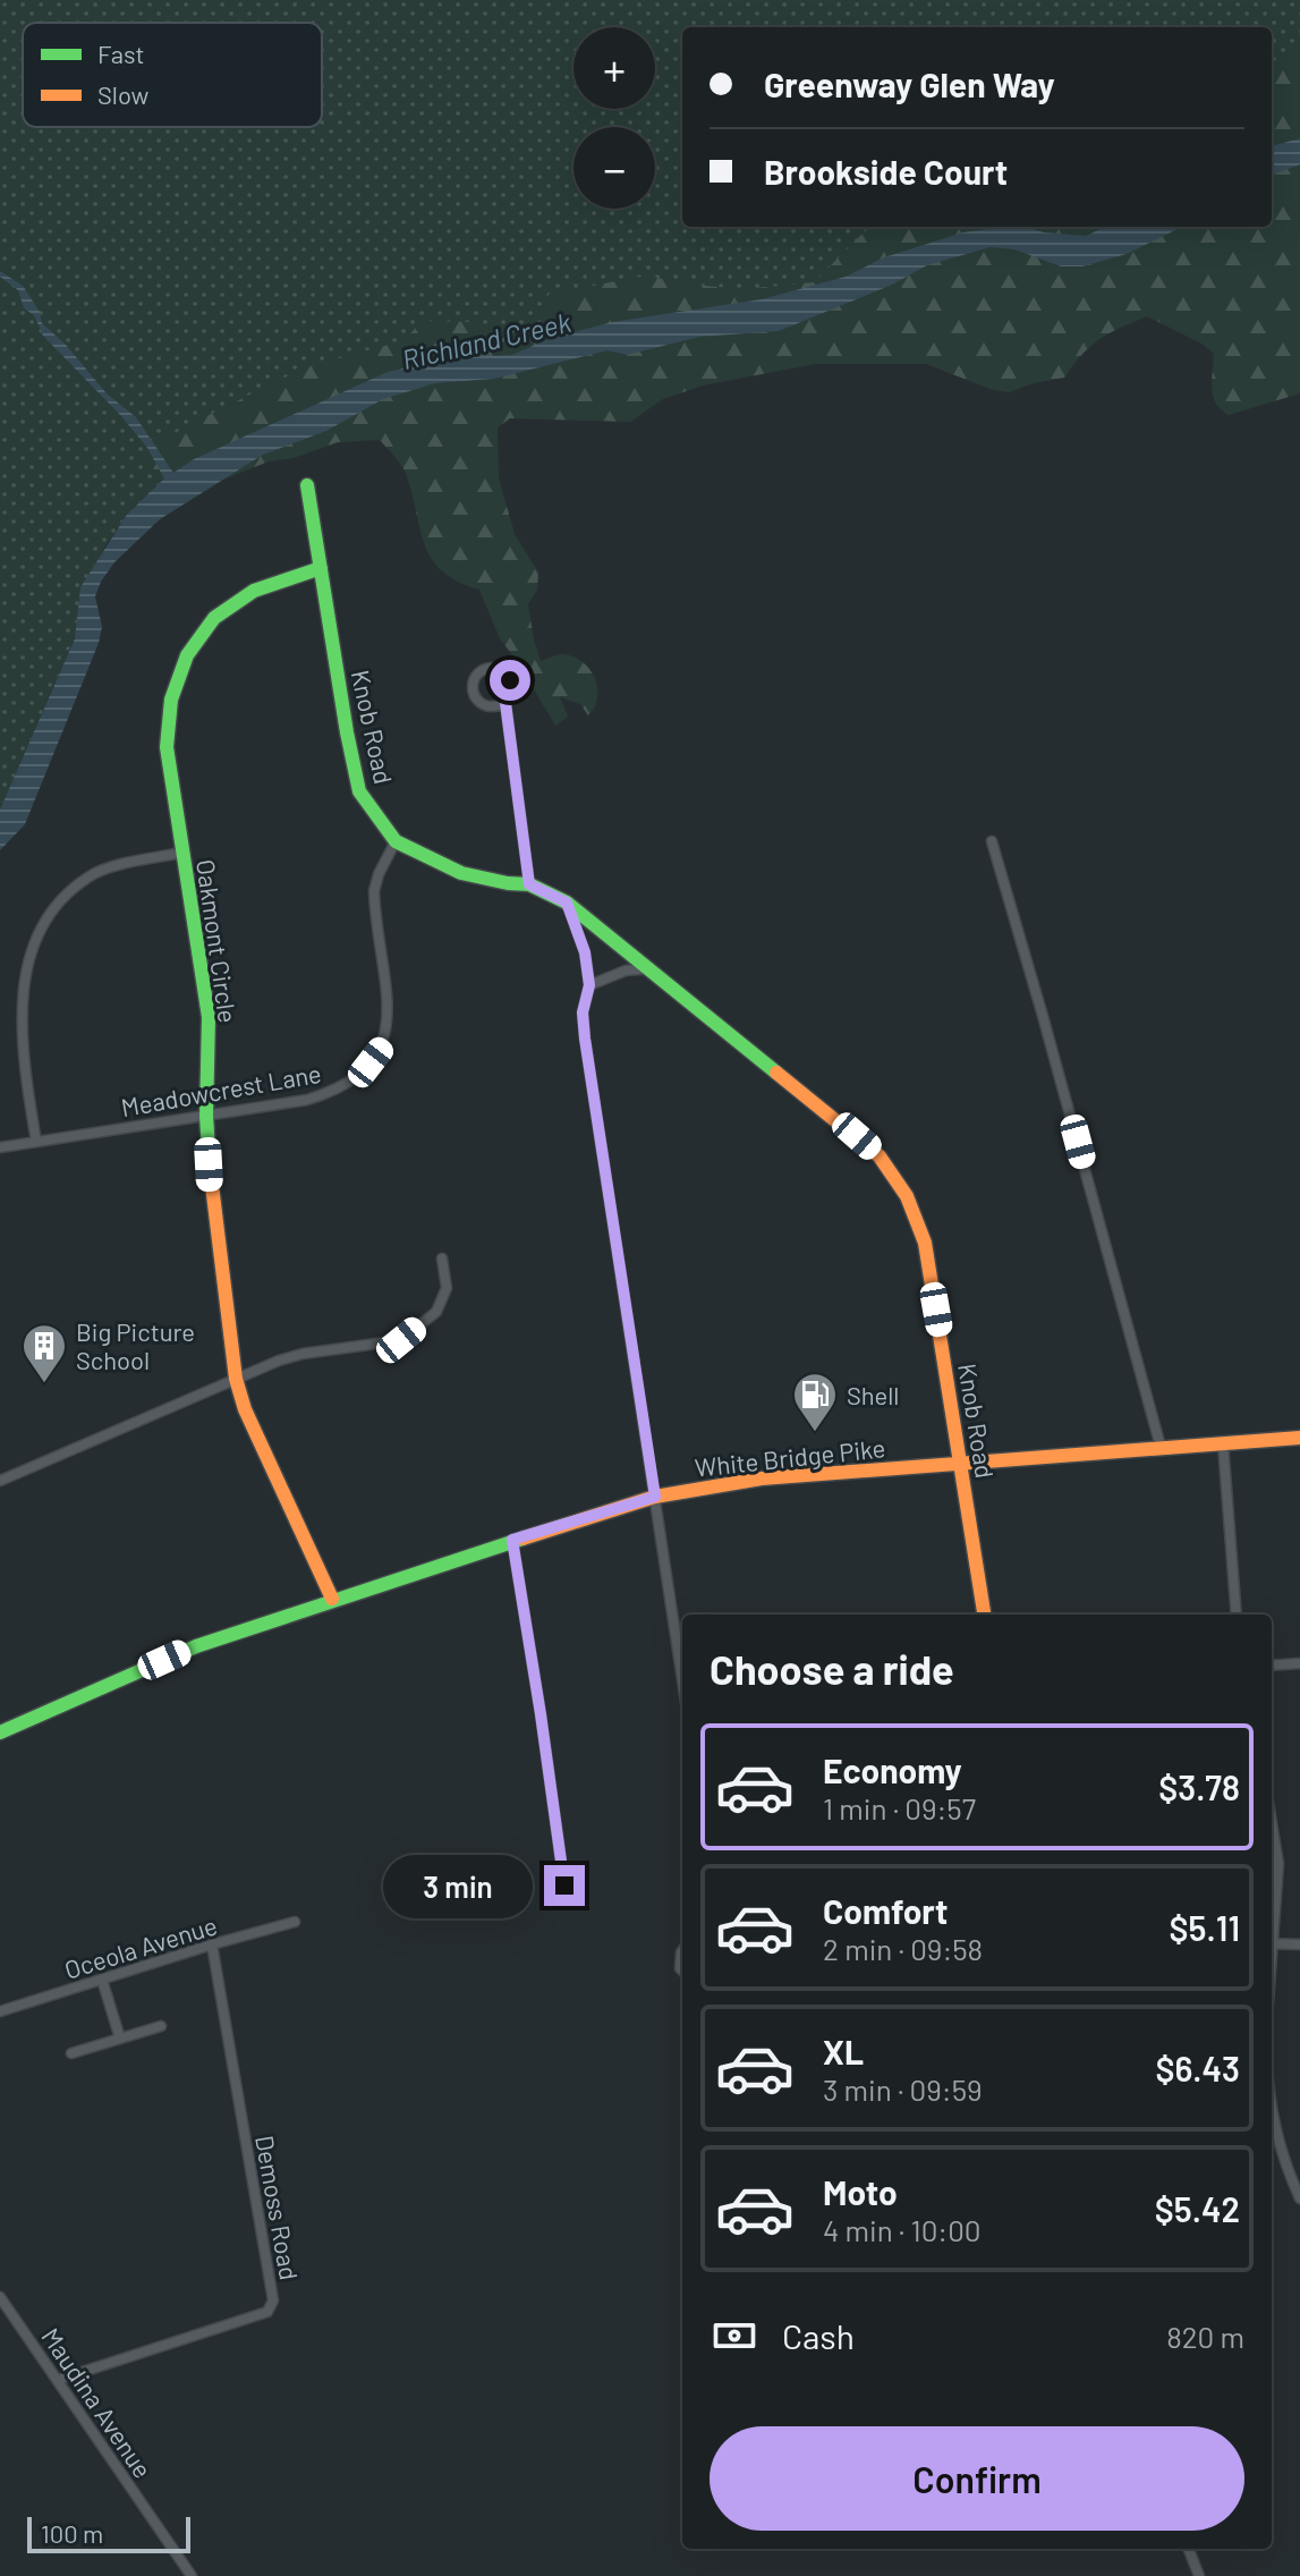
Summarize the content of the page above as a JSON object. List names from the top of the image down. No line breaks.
{"streets":{"street":["Knob Road","Oakmont Circle","Meadowcrest Lane","White Bridge Pike","Oceola Avenue","Demoss Road","Maudina Avenue"]},"crossings":[["Knob Road","Oakmont Circle"],["Knob Road","Meadowcrest Lane"],["Knob Road","White Bridge Pike"],["Oakmont Circle","Meadowcrest Lane"],["Oakmont Circle","White Bridge Pike"],["Oceola Avenue","Demoss Road"],["Demoss Road","Maudina Avenue"]],"water":["Richland Creek"],"places":{"building":["Big Picture School"],"fuel station":["Shell"]},"legend":["Fast","Slow"],"scale_bar":"100 m","page":{"map_buttons":["+","−"],"banner":["Greenway Glen Way","Brookside Court"],"heading":"Choose a ride","list":[{"name":"Economy","note":"1 min · 09:57","value":"$3.78"},{"name":"Comfort","note":"2 min · 09:58","value":"$5.11"},{"name":"XL","note":"3 min · 09:59","value":"$6.43"},{"name":"Moto","note":"4 min · 10:00","value":"$5.42"}],"bubble":"3 min","pay":["Cash","820 m"],"buttons":"Confirm","scale":"100 m"}}
